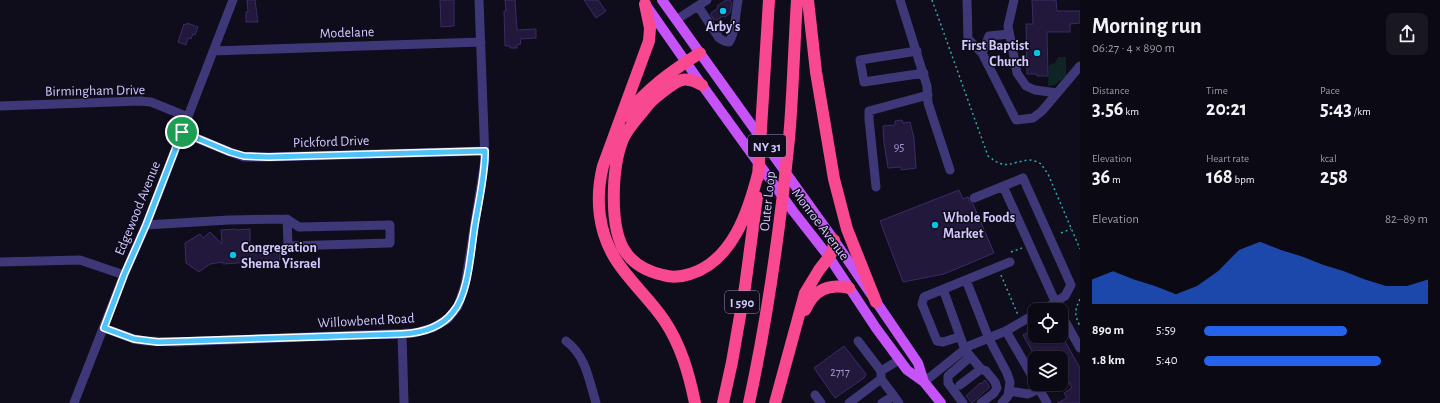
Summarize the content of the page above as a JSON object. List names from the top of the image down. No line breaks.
{"streets":{"highway":["Outer Loop","I 590"],"main road":["NY 31","Monroe Avenue"],"street":["Modelane","Birmingham Drive","Pickford Drive","Edgewood Avenue","Willowbend Road"]},"crossings":[["Modelane","Edgewood Avenue"],["Modelane","Willowbend Road"],["Birmingham Drive","Edgewood Avenue"],["Pickford Drive","Edgewood Avenue"],["Pickford Drive","Willowbend Road"],["Edgewood Avenue","Willowbend Road"]],"places":["Arby's","First Baptist Church","Whole Foods Market","Congregation Shema Yisrael"],"house_numbers":["95","2717"],"page":{"heading":["Morning run","06:27 · 4 × 890 m"],"stats":[["Distance","3.56 km"],["Time","20:21"],["Pace","5:43 /km"],["Elevation","36 m"],["Heart rate","168 bpm"],["kcal","258"]],"chart":["Elevation","82–89 m"],"list":[{"name":"890 m","note":"5:59"},{"name":"1.8 km","note":"5:40"}]}}
